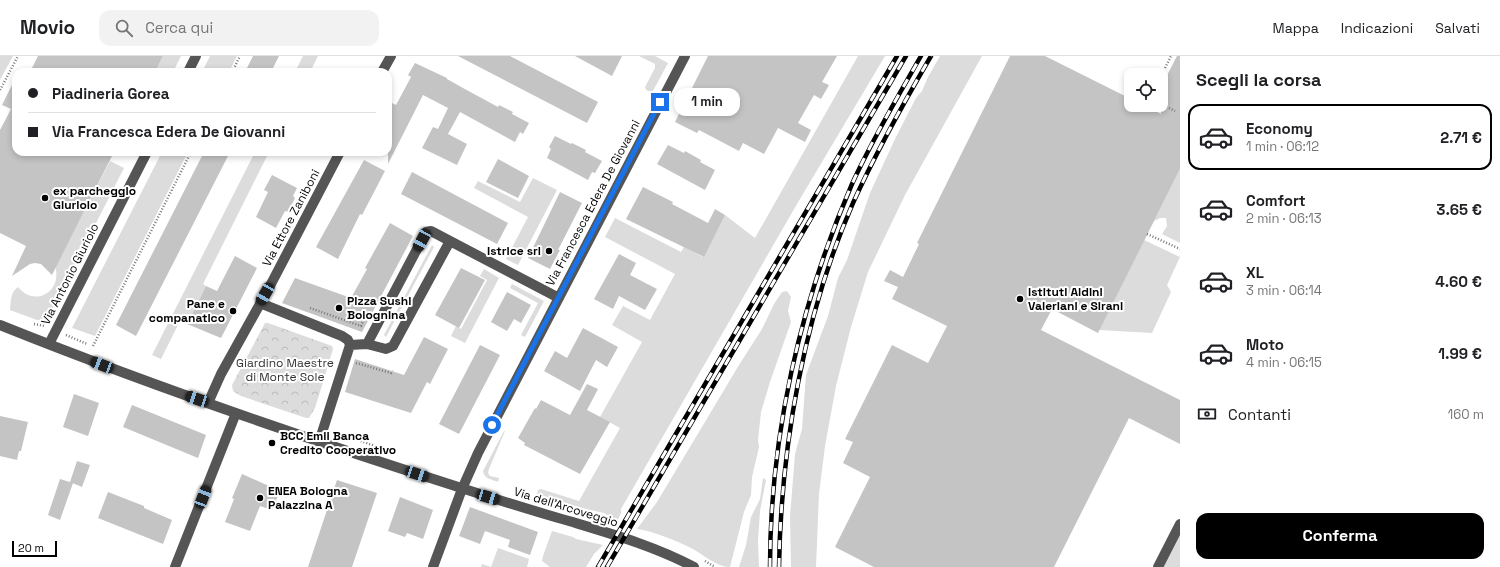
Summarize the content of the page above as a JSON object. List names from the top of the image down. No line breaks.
{"streets":{"street":["Via Francesca Edera De Giovanni","Via Ettore Zaniboni","Via Antonio Giuriolo","Via dell'Arcoveggio"]},"crossings":[["Via Francesca Edera De Giovanni","Via dell'Arcoveggio"],["Via Ettore Zaniboni","Via dell'Arcoveggio"],["Via Antonio Giuriolo","Via dell'Arcoveggio"]],"parks":["Giardino Maestre di Monte Sole"],"places":["ex parcheggio Giuriolo","Istrice srl","Istituti Aldini Valeriani e Sirani","Pizza Sushi Bolognina","Pane e companatico","BCC Emil Banca Credito Cooperativo","ENEA Bologna Palazzina A"],"scale_bar":"20 m","page":{"header":"Movio","search":"Cerca qui","nav":["Mappa","Indicazioni","Salvati"],"heading":"Scegli la corsa","banner":["Piadineria Gorea","Via Francesca Edera De Giovanni"],"bubble":"1 min","list":[{"name":"Economy","note":"1 min · 06:12","value":"2.71 €"},{"name":"Comfort","note":"2 min · 06:13","value":"3.65 €"},{"name":"XL","note":"3 min · 06:14","value":"4.60 €"},{"name":"Moto","note":"4 min · 06:15","value":"1.99 €"}],"pay":["Contanti","160 m"],"buttons":"Conferma","scale":"20 m"}}
